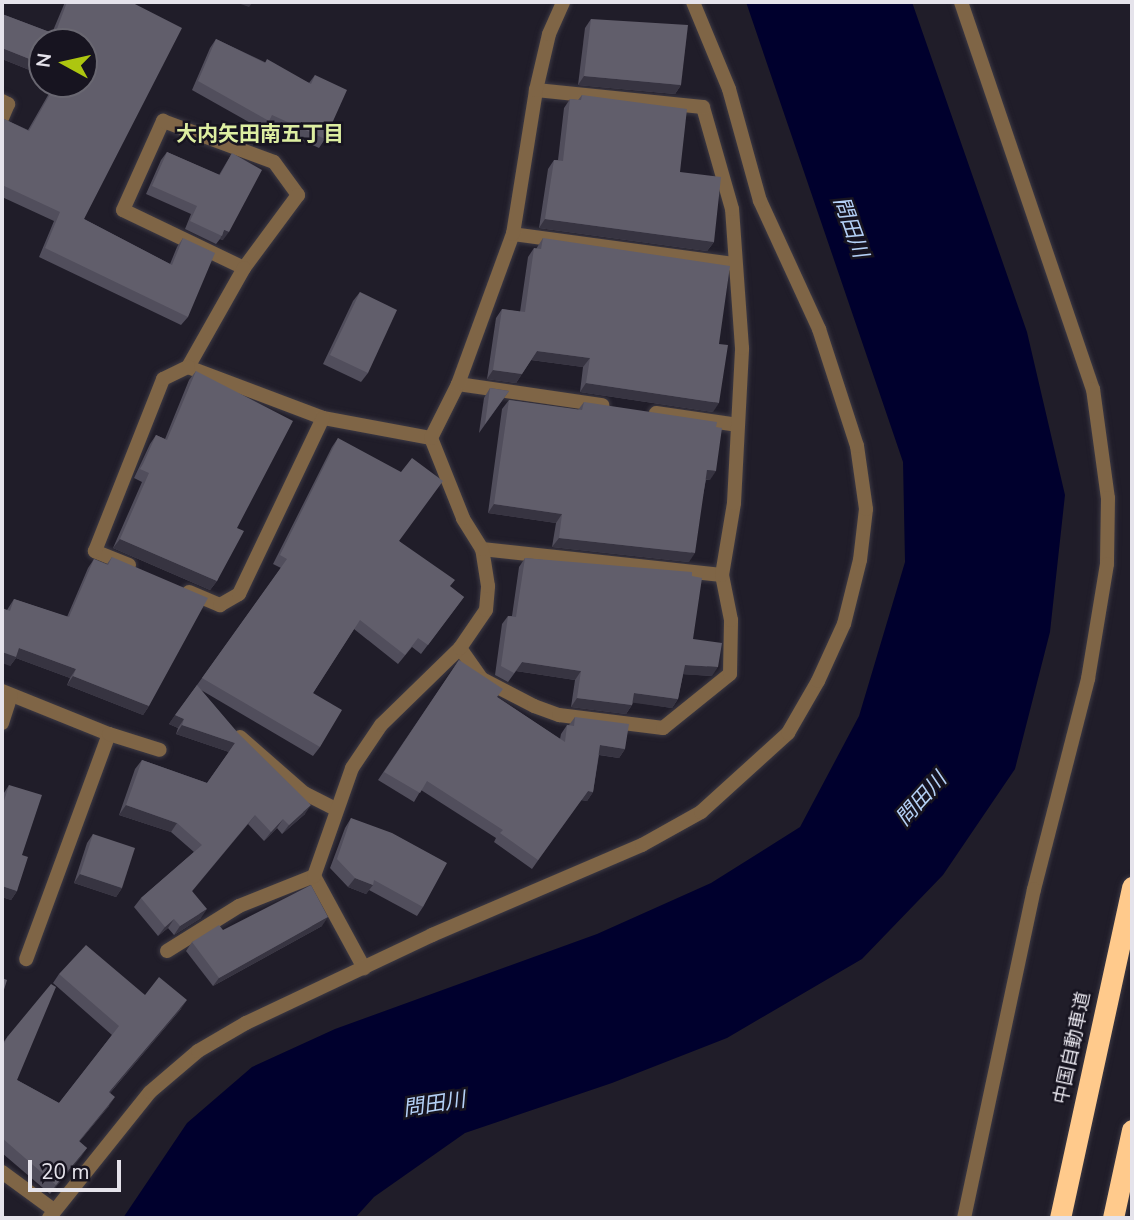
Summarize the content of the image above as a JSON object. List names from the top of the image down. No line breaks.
{"streets":{"highway":["中国自動車道"]},"districts":["大内矢田南五丁目"],"water":["問田川"],"scale_bar":"20 m","north":"left"}
